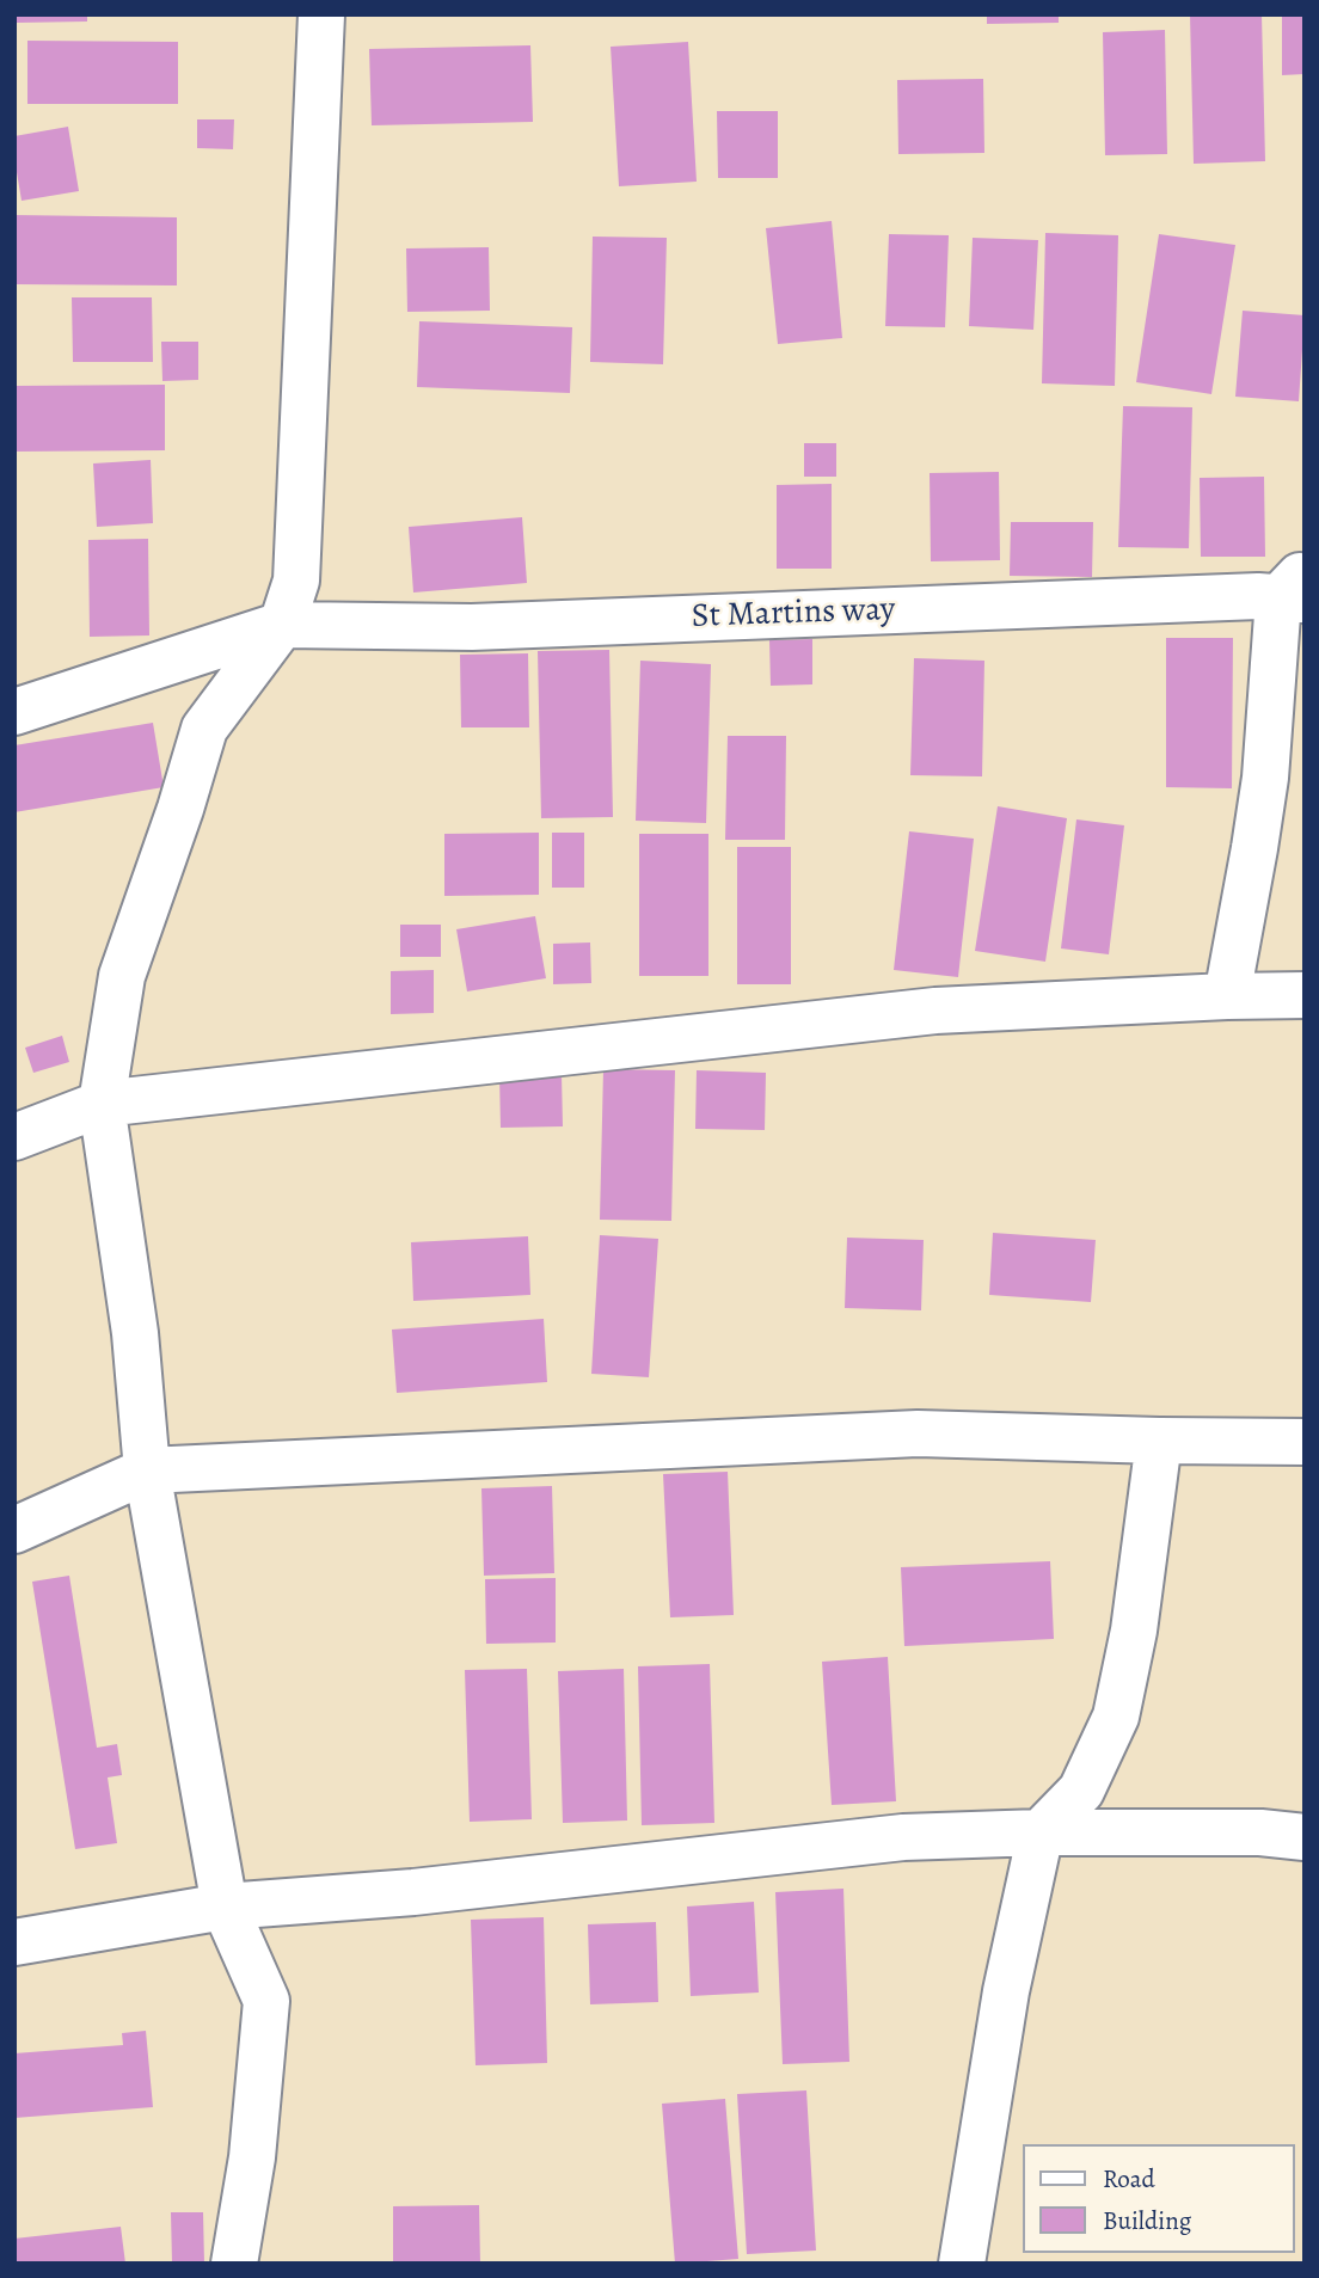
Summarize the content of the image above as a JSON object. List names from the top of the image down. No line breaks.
{"streets":{"street":["St Martins way"]},"legend":["Road","Building"]}
